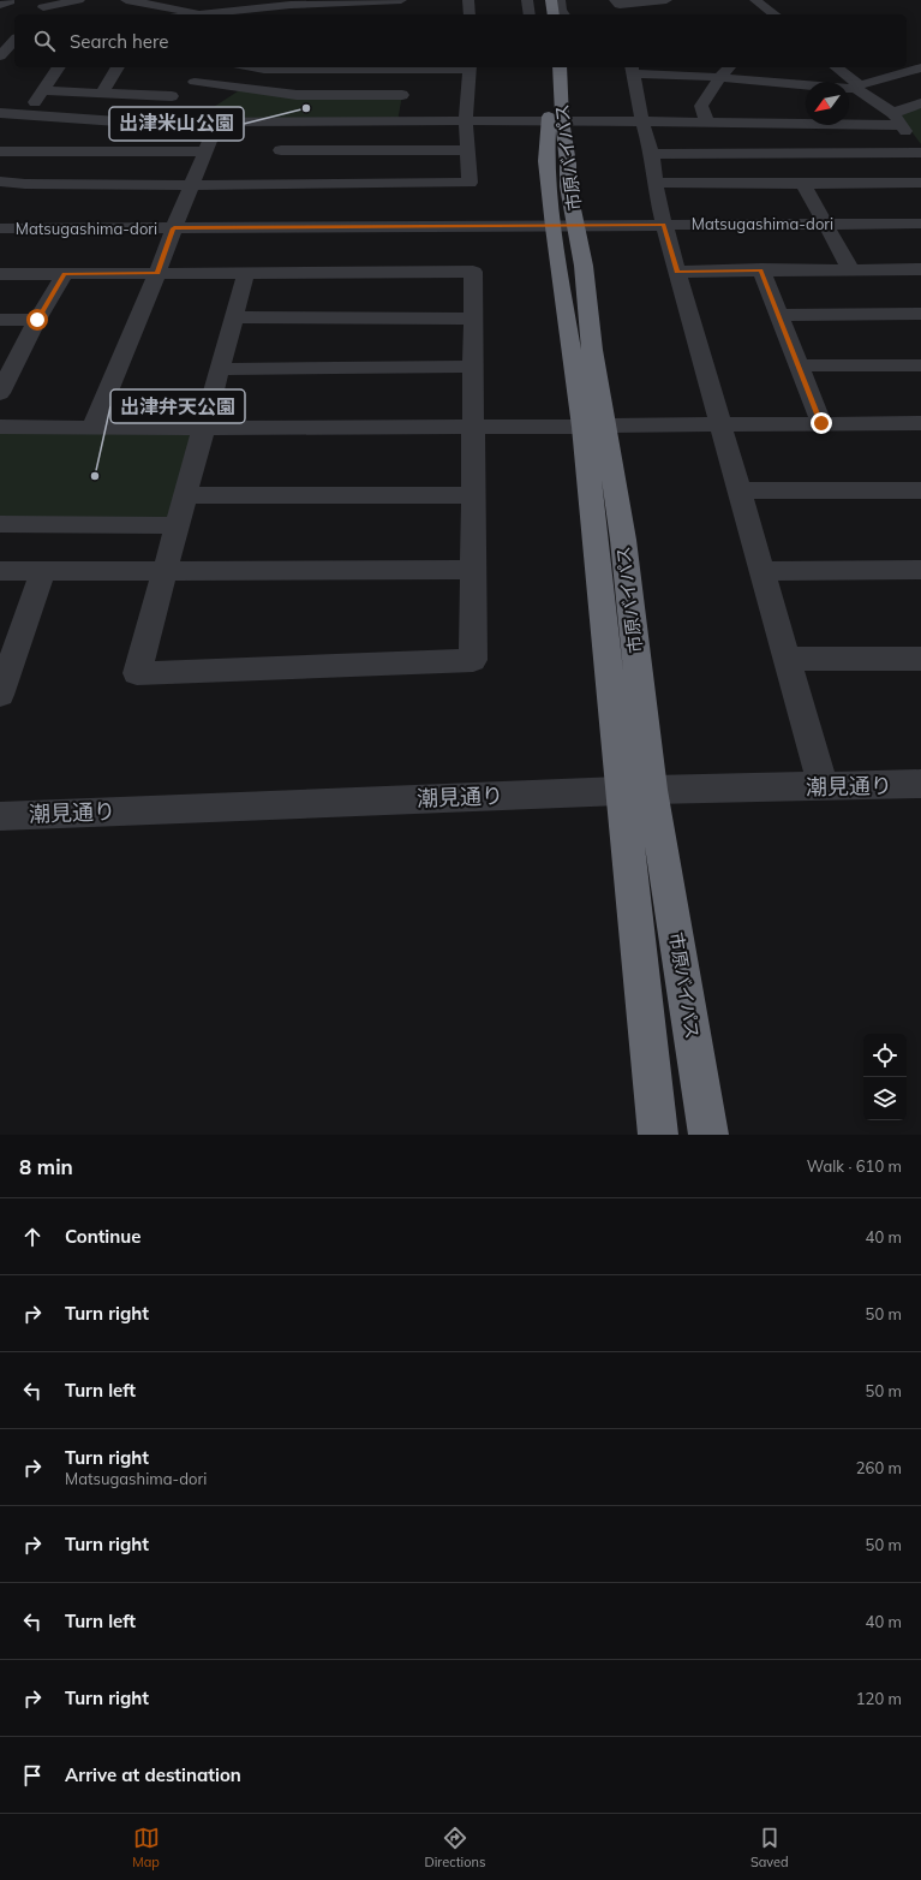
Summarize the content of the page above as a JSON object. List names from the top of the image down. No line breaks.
{"streets":{"highway":["市原バイパス"],"street":["Matsugashima-dori","潮見通り"]},"crossings":[["市原バイパス","Matsugashima-dori"],["市原バイパス","潮見通り"]],"places":["出津米山公園","出津弁天公園"],"north":"bottom left","page":{"search":"Search here","heading":["8 min","Walk · 610 m"],"list":[["Continue","40 m"],["Turn right","50 m"],["Turn left","50 m"],["Turn right","Matsugashima-dori","260 m"],["Turn right","50 m"],["Turn left","40 m"],["Turn right","120 m"],"Arrive at destination"],"nav":["Map","Directions","Saved"]}}
